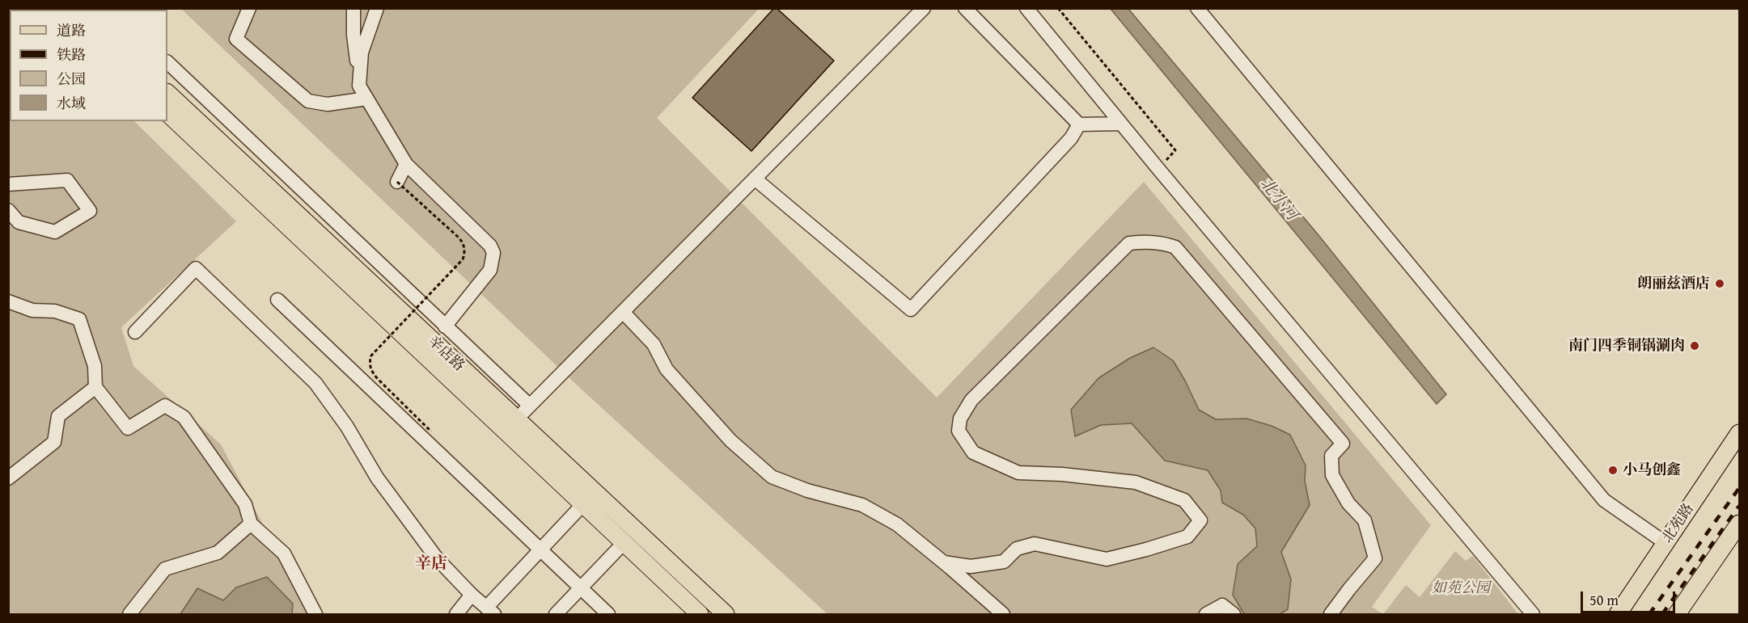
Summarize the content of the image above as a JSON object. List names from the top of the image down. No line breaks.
{"streets":{"main road":["辛店路","北苑路"]},"districts":["辛店"],"water":["北小河"],"parks":["如苑公园"],"places":["朗丽兹酒店","南门四季铜锅涮肉","小马创鑫"],"legend":["道路","铁路","公园","水域"],"scale_bar":"50 m"}
